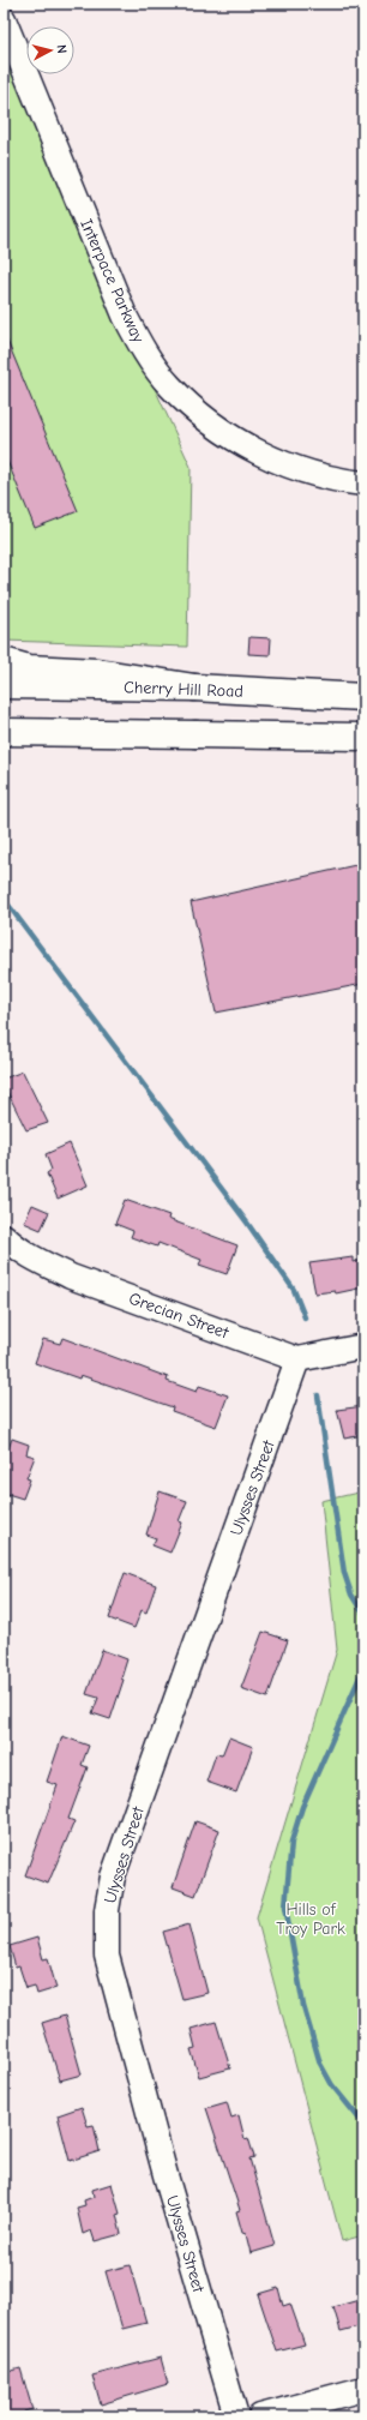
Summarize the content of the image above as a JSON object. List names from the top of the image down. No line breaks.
{"streets":{"main road":["Cherry Hill Road"],"street":["Interpace Parkway","Grecian Street","Ulysses Street"]},"crossings":[["Grecian Street","Ulysses Street"]],"parks":["Hills of Troy Park"],"north":"right"}
